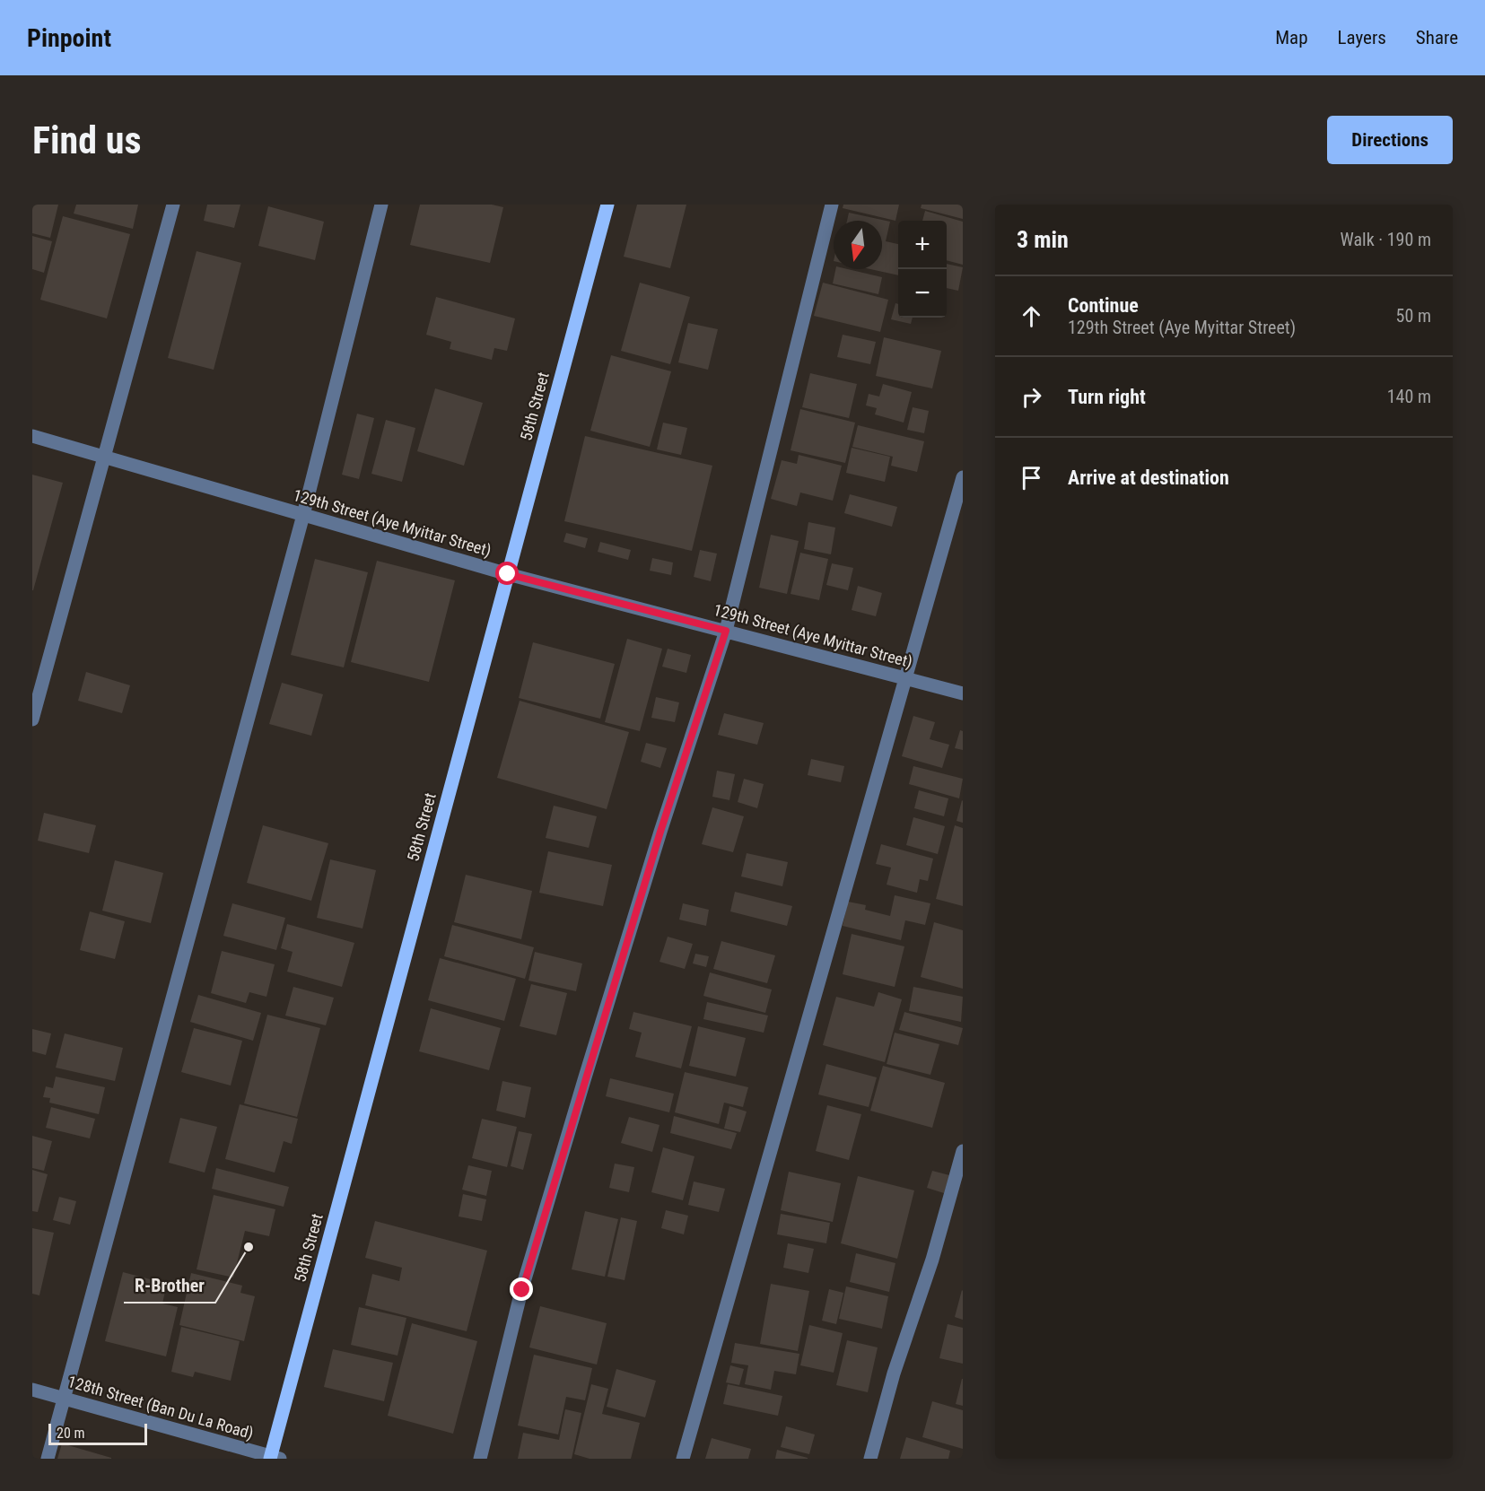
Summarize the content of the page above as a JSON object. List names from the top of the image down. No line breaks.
{"streets":{"main road":["58th Street"],"street":["129th Street (Aye Myittar Street)","128th Street (Ban Du La Road)"]},"crossings":[["58th Street","129th Street (Aye Myittar Street)"],["58th Street","128th Street (Ban Du La Road)"]],"places":["R-Brother"],"scale_bar":"20 m","north":"bottom","page":{"header":"Pinpoint","nav":["Map","Layers","Share"],"buttons":"Directions","title":"Find us","heading":["3 min","Walk · 190 m"],"map_buttons":["+","−"],"list":[["Continue","129th Street (Aye Myittar Street)","50 m"],["Turn right","140 m"],"Arrive at destination"],"scale":"20 m"}}
